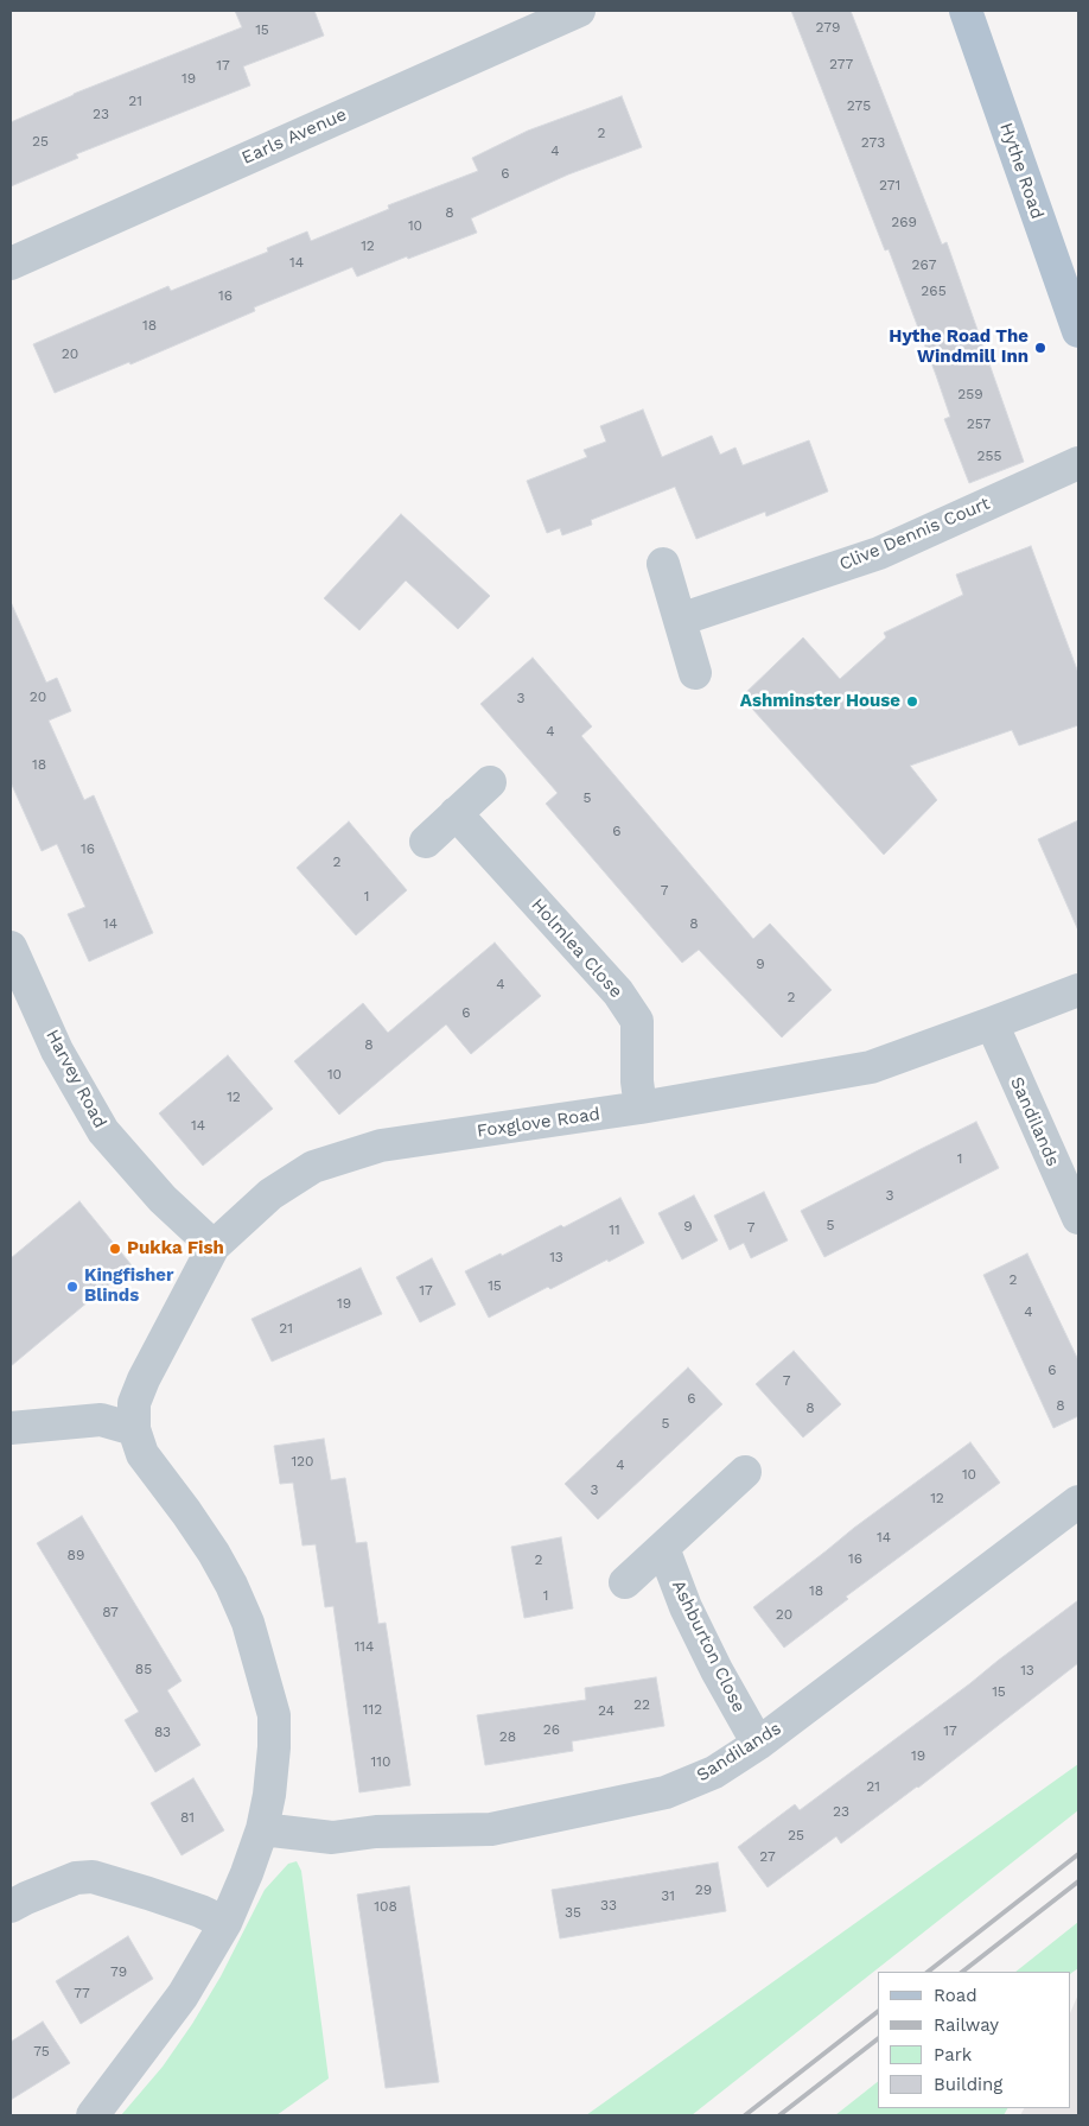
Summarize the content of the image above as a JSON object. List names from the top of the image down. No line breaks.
{"streets":{"main road":["Hythe Road"],"street":["Earls Avenue","Clive Dennis Court","Holmlea Close","Harvey Road","Sandilands","Foxglove Road","Ashburton Close"]},"crossings":[["Holmlea Close","Foxglove Road"],["Harvey Road","Foxglove Road"],["Sandilands","Foxglove Road"],["Sandilands","Ashburton Close"]],"places":["Hythe Road The Windmill Inn","Ashminster House","Pukka Fish","Kingfisher Blinds"],"house_numbers":["279","15","277","17","19","21","275","23","2","25","273","4","6","271","8","269","10","12","14","267","265","16","18","20","259","257","255","20","3","4","18","5","6","16","2","7","1","14","8","9","4","2","6","8","10","12","14","1","3","5","9","7","11","13","2","15","17","19","4","21","6","7","6","8","8","5","120","4","10","3","12","14","89","16","2","18","1","87","20","114","85","13","15","22","112","24","26","17","83","28","19","110","21","23","81","25","27","29","31","33","108","35","79","77","75"],"legend":["Road","Railway","Park","Building"]}
